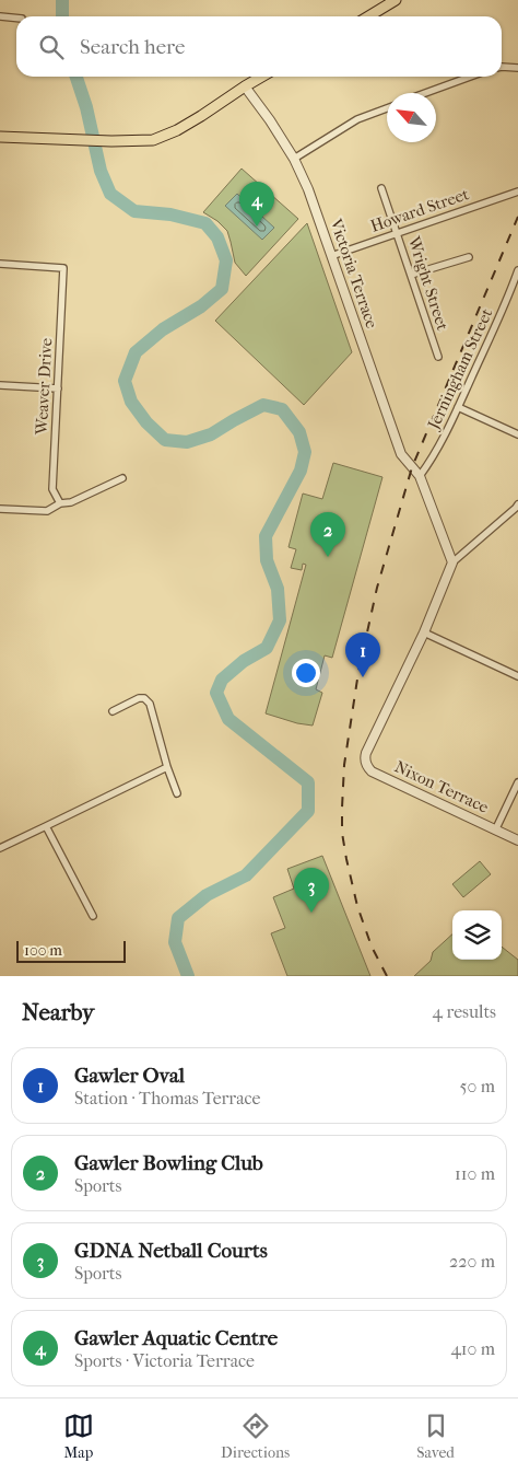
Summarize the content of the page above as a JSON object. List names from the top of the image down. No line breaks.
{"streets":{"street":["Howard Street","Victoria Terrace","Wright Street","Jerningham Street","Weaver Drive","Nixon Terrace"]},"crossings":[["Howard Street","Victoria Terrace"],["Howard Street","Wright Street"],["Victoria Terrace","Jerningham Street"]],"scale_bar":"100 m","north":"top left","page":{"search":"Search here","pins":["4","2","1","3"],"scale":"100 m","heading":["Nearby","4 results"],"list":[{"mark":"1","name":"Gawler Oval","note":"Station · Thomas Terrace","value":"50 m"},{"mark":"2","name":"Gawler Bowling Club","note":"Sports","value":"110 m"},{"mark":"3","name":"GDNA Netball Courts","note":"Sports","value":"220 m"},{"mark":"4","name":"Gawler Aquatic Centre","note":"Sports · Victoria Terrace","value":"410 m"}],"nav":["Map","Directions","Saved"]}}
